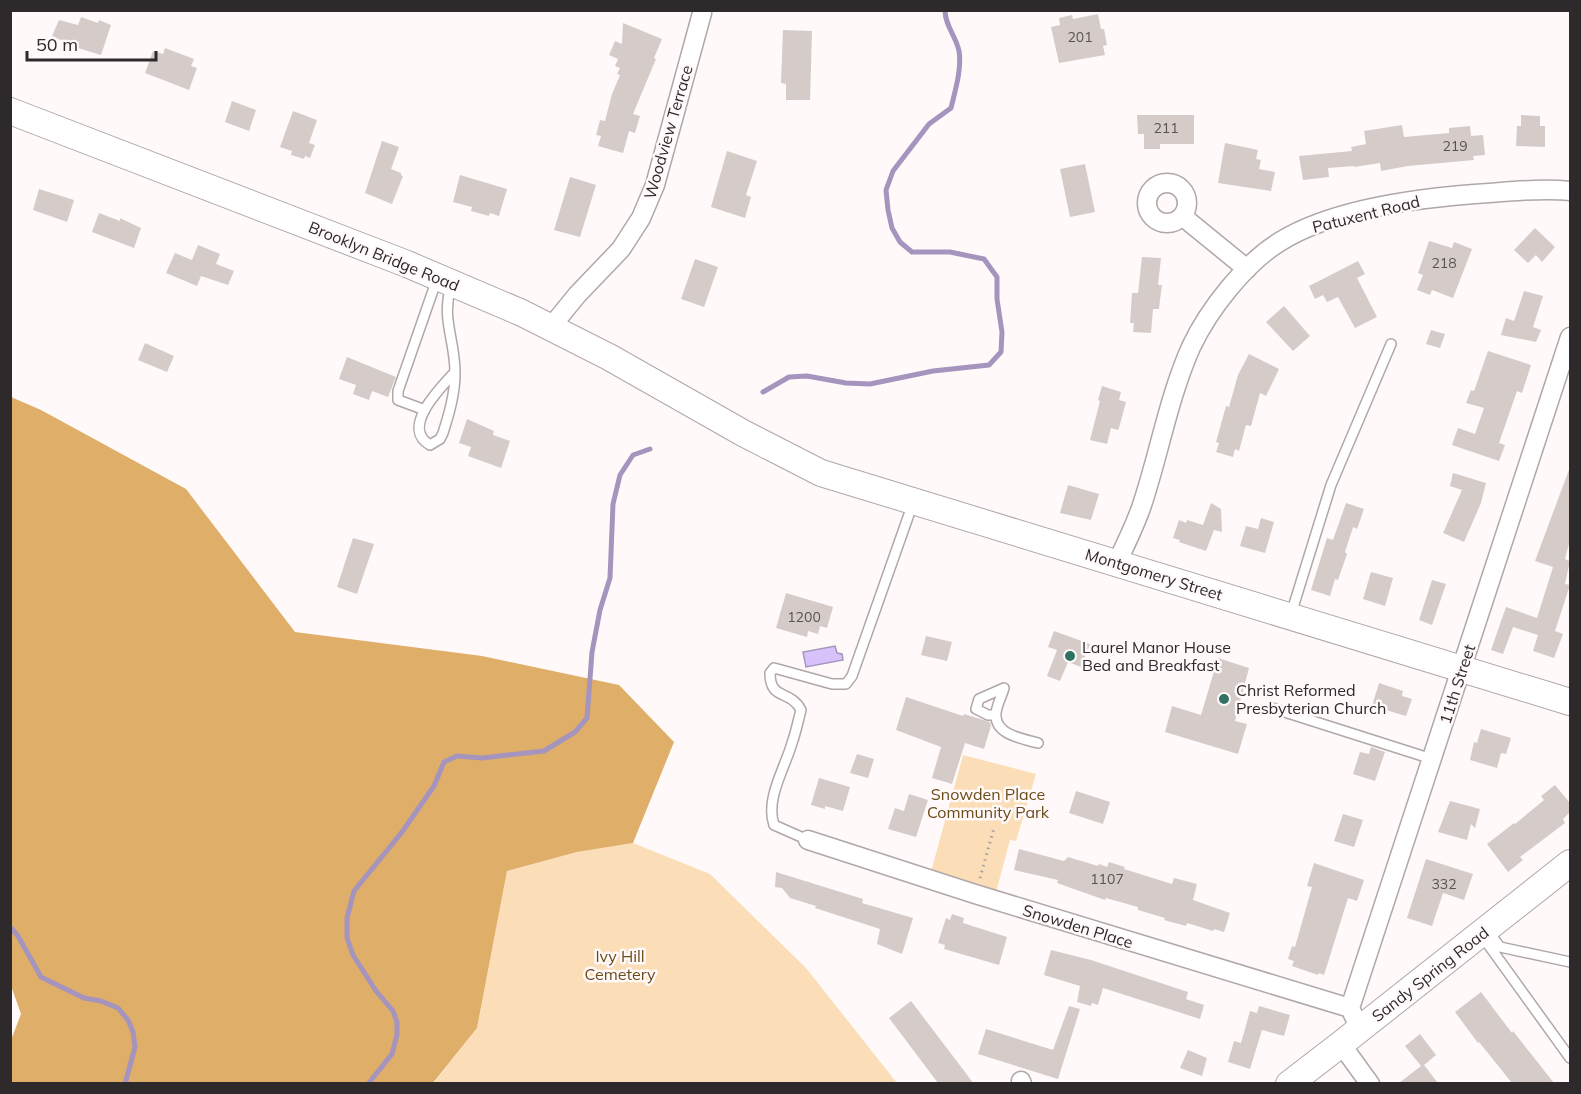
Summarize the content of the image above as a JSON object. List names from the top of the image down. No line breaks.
{"streets":{"street":["Woodview Terrace","Patuxent Road","Brooklyn Bridge Road","Montgomery Street","11th Street","Snowden Place","Sandy Spring Road"]},"crossings":[["Woodview Terrace","Brooklyn Bridge Road"],["Patuxent Road","Montgomery Street"],["Brooklyn Bridge Road","Montgomery Street"],["Montgomery Street","11th Street"],["11th Street","Snowden Place"],["11th Street","Sandy Spring Road"],["Snowden Place","Sandy Spring Road"]],"parks":["Snowden Place Community Park","Ivy Hill Cemetery"],"places":["Laurel Manor House Bed and Breakfast","Christ Reformed Presbyterian Church"],"house_numbers":["201","211","219","218","1200","1107","332"],"scale_bar":"50 m"}
